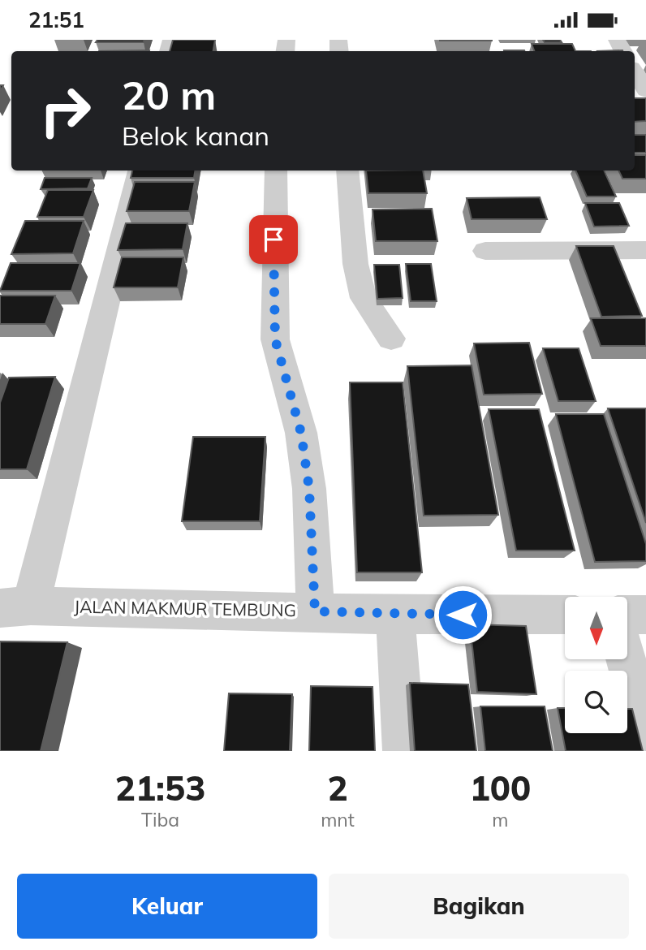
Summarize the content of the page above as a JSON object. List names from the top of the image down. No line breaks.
{"streets":{"street":["JALAN MAKMUR TEMBUNG"]},"north":"bottom","page":{"status":"21:51","turn":["20 m","Belok kanan"],"eta":["21:53","Tiba","2","mnt","100","m"],"buttons":["Keluar","Bagikan"]}}
